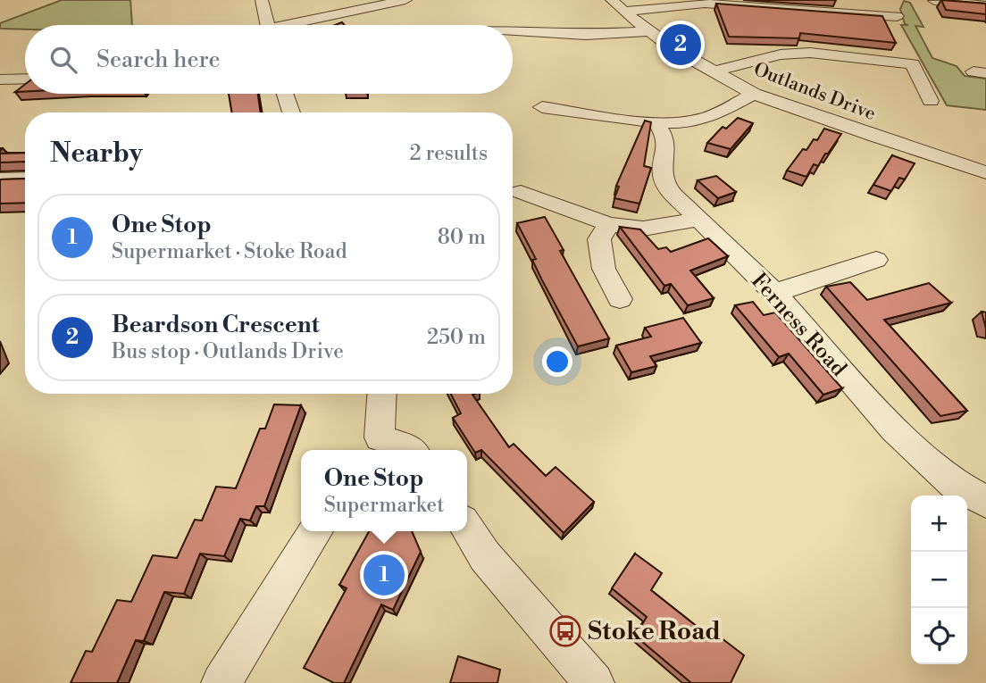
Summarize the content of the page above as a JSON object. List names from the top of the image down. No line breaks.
{"streets":{"street":["Outlands Drive","Ferness Road"]},"places":{"bus stop":["Stoke Road"]},"page":{"pins":["2","1"],"search":"Search here","heading":["Nearby","2 results"],"list":[{"mark":"1","name":"One Stop","note":"Supermarket · Stoke Road","value":"80 m"},{"mark":"2","name":"Beardson Crescent","note":"Bus stop · Outlands Drive","value":"250 m"}],"popup":["One Stop","Supermarket"],"map_buttons":["+","−"]}}
